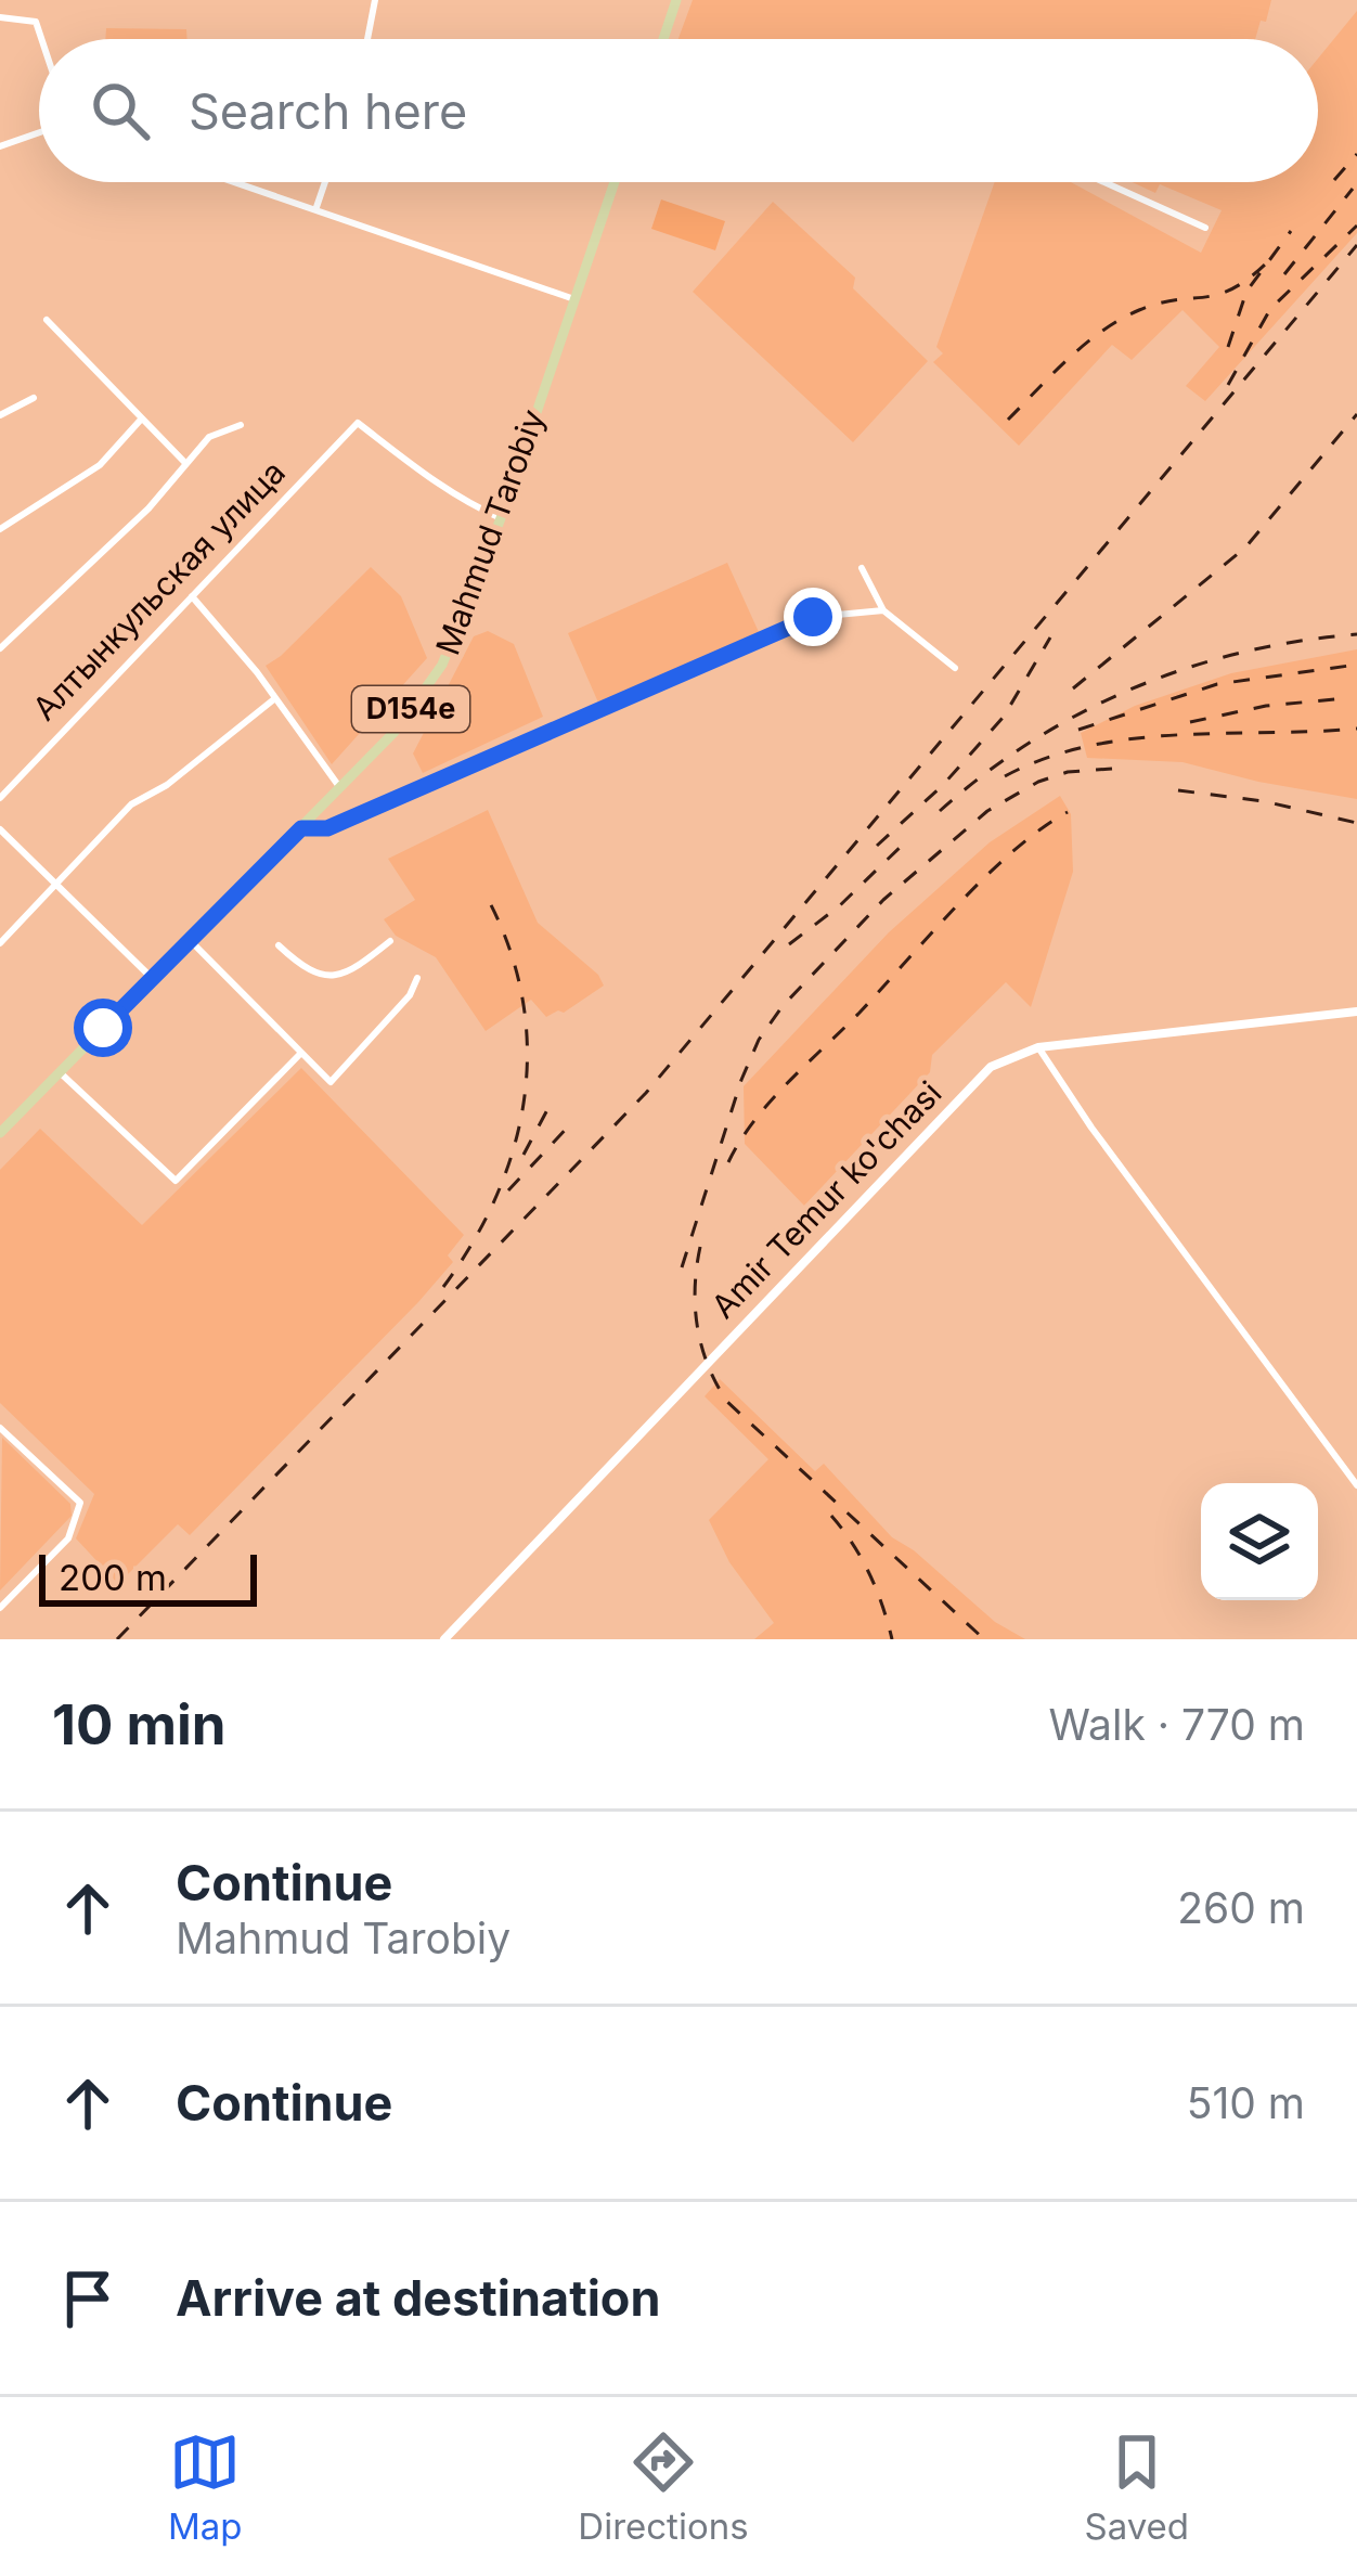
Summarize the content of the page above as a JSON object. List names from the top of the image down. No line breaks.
{"streets":{"main road":["Mahmud Tarobiy","D154e"],"street":["Алтынкульская улица","Amir Temur ko'chasi"]},"crossings":[["Mahmud Tarobiy","Алтынкульская улица"]],"scale_bar":"200 m","page":{"search":"Search here","scale":"200 m","heading":["10 min","Walk · 770 m"],"list":[["Continue","Mahmud Tarobiy","260 m"],["Continue","510 m"],"Arrive at destination"],"nav":["Map","Directions","Saved"]}}
